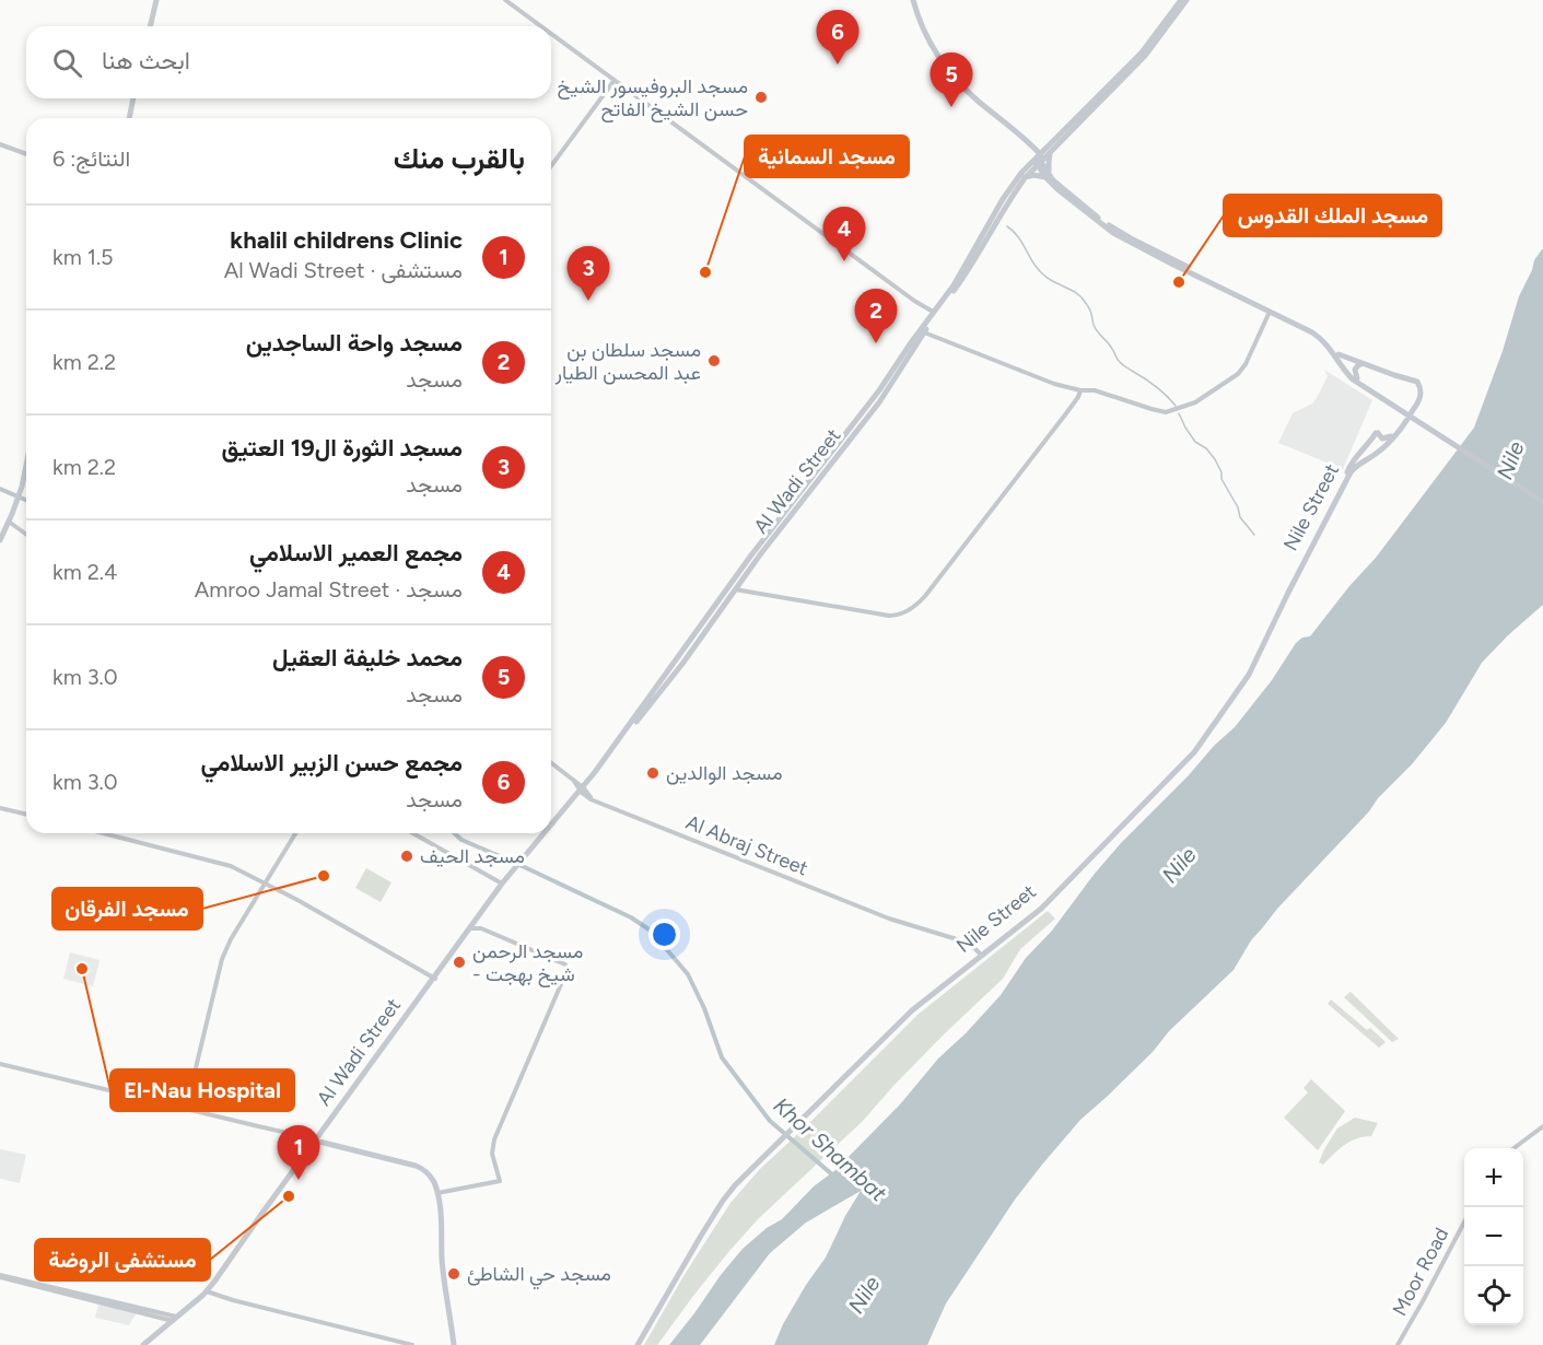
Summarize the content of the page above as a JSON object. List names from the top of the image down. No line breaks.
{"streets":{"main road":["Al Wadi Street","Nile Street"],"street":["Al Abraj Street","Moor Road"]},"crossings":[["Al Wadi Street","Al Abraj Street"],["Nile Street","Al Abraj Street"]],"water":["Nile","Khor Shambat"],"places":["مسجد البروفيسور الشيخ حسن الشيخ الفاتح","مسجد السمانية","مسجد الملك القدوس","مسجد سلطان بن عبد المحسن الطيار","مسجد الوالدين","مسجد الحيف","مسجد الفرقان","مسجد الرحمن - شيخ بهجت","El-Nau Hospital","مستشفى الروضة","مسجد حي الشاطئ"],"page":{"pins":["6","5","4","3","2","1"],"search":"ابحث هنا","heading":["بالقرب منك","النتائج: 6"],"list":[{"mark":"1","name":"khalil childrens Clinic","note":"مستشفى · Al Wadi Street","value":"1.5 km"},{"mark":"2","name":"مسجد واحة الساجدين","note":"مسجد","value":"2.2 km"},{"mark":"3","name":"مسجد الثورة ال19 العتيق","note":"مسجد","value":"2.2 km"},{"mark":"4","name":"مجمع العمير الاسلامي","note":"مسجد · Amroo Jamal Street","value":"2.4 km"},{"mark":"5","name":"محمد خليفة العقيل","note":"مسجد","value":"3.0 km"},{"mark":"6","name":"مجمع حسن الزبير الاسلامي","note":"مسجد","value":"3.0 km"}],"map_buttons":["+","−"]}}
